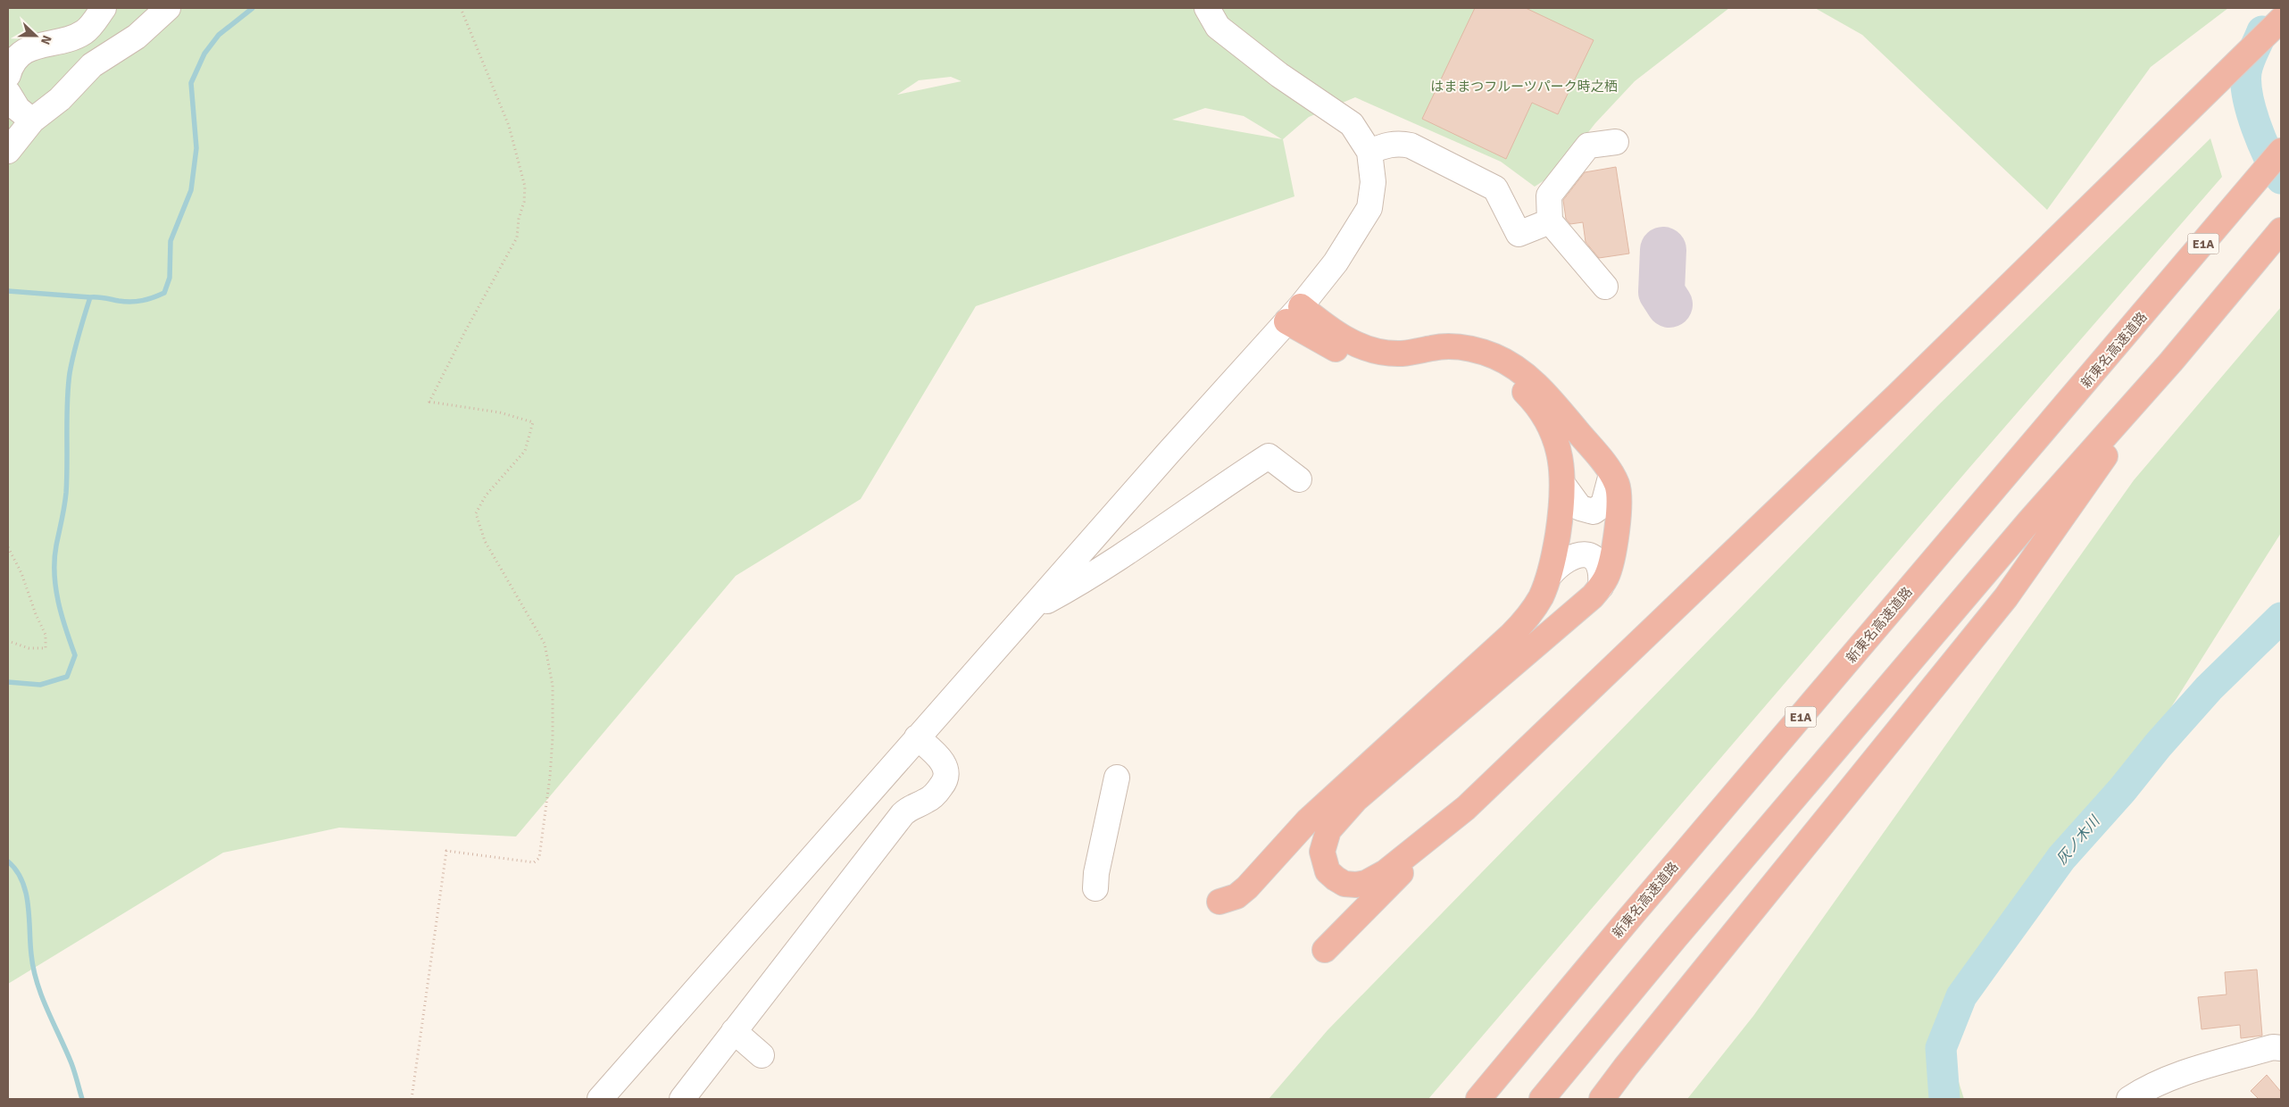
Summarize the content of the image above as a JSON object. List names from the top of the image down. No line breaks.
{"streets":{"highway":["E1A","新東名高速道路"]},"water":["灰ノ木川"],"parks":["はままつフルーツパーク時之栖"],"north":"right"}
